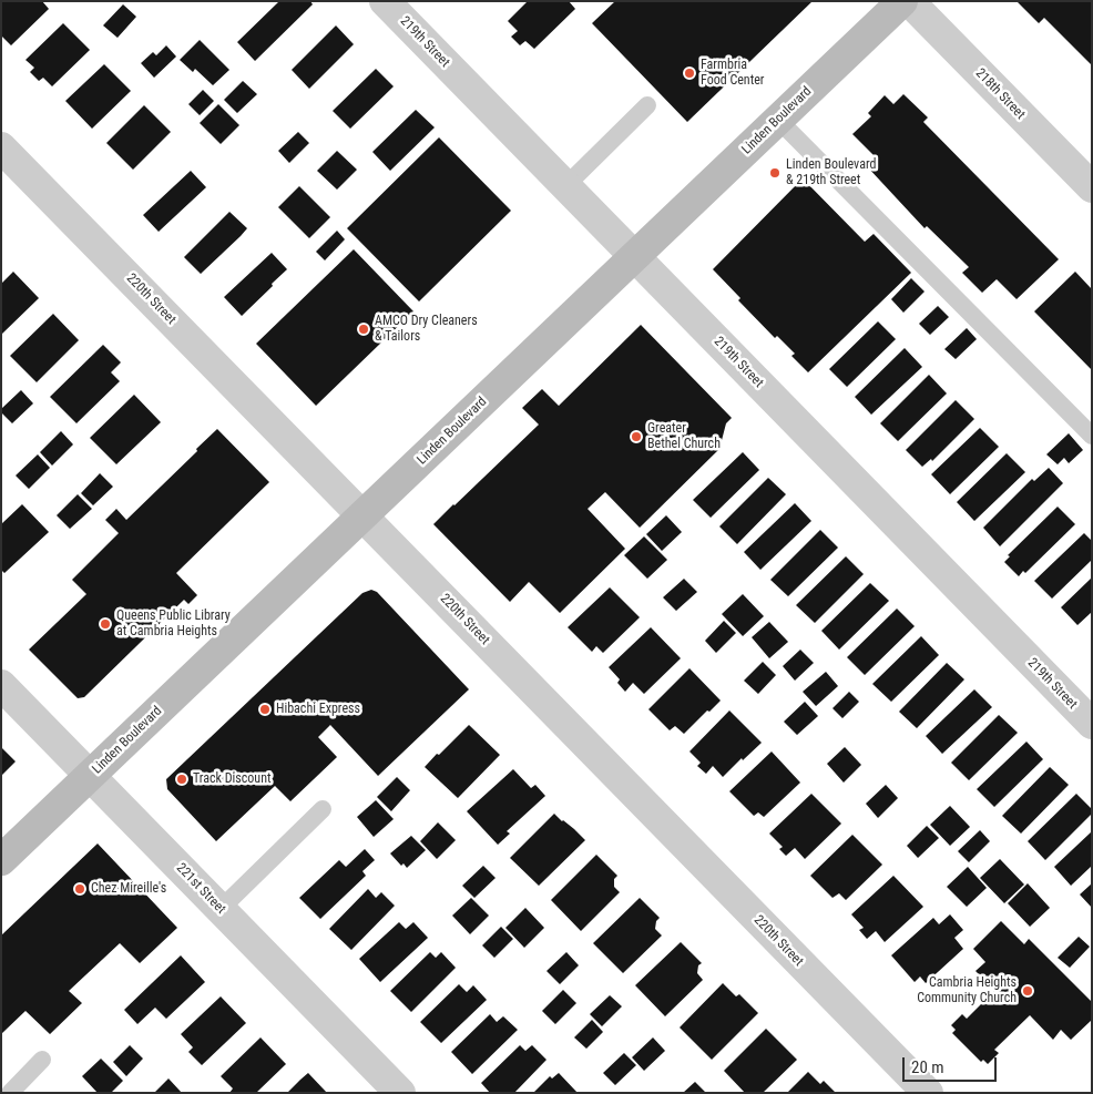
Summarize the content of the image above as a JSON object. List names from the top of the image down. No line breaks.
{"streets":{"main road":["Linden Boulevard"],"street":["219th Street","218th Street","220th Street","221st Street"]},"crossings":[["219th Street","Linden Boulevard"],["Linden Boulevard","220th Street"],["Linden Boulevard","221st Street"]],"places":["Farmbria Food Center","Linden Boulevard & 219th Street","AMCO Dry Cleaners & Tailors","Greater Bethel Church","Queens Public Library at Cambria Heights","Hibachi Express","Track Discount","Chez Mireille's","Cambria Heights Community Church"],"scale_bar":"20 m"}
